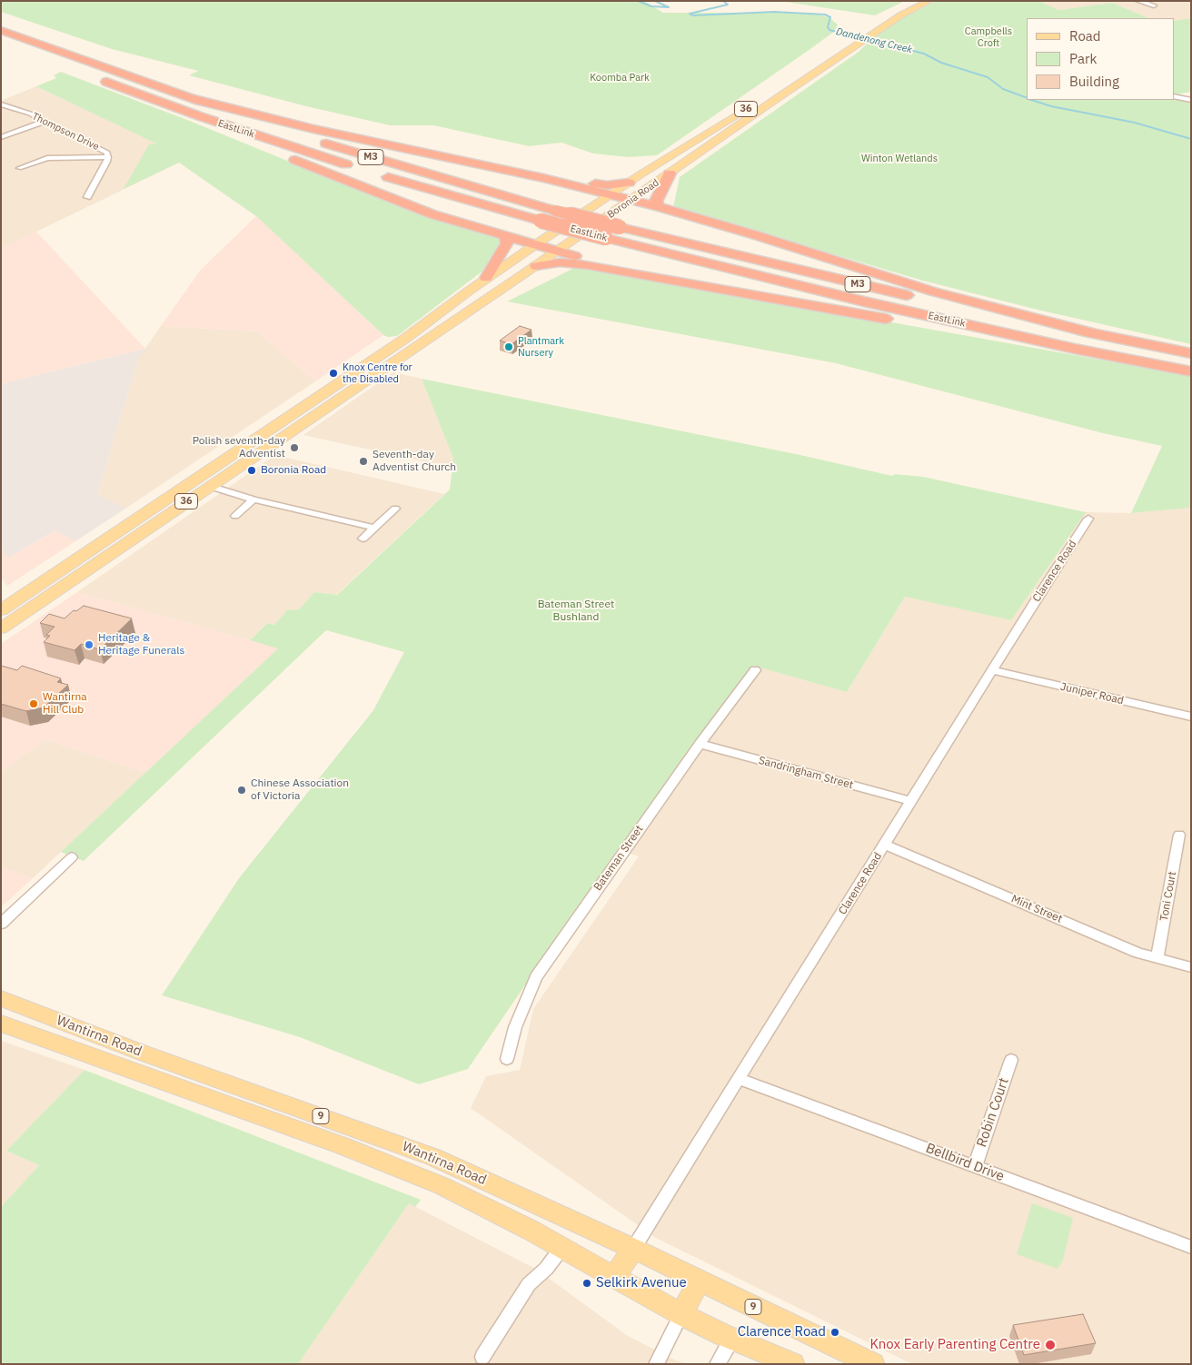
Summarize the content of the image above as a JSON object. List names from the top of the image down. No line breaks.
{"streets":{"highway":["EastLink","M3"],"main road":["36","Boronia Road","Wantirna Road","9"],"street":["Thompson Drive","Clarence Road","Juniper Road","Sandringham Street","Bateman Street","Toni Court","Mint Street","Robin Court","Bellbird Drive"]},"crossings":[["Clarence Road","Juniper Road"],["Clarence Road","Sandringham Street"],["Clarence Road","Mint Street"],["Clarence Road","Wantirna Road"],["Clarence Road","Bellbird Drive"],["Sandringham Street","Bateman Street"],["Toni Court","Mint Street"],["Robin Court","Bellbird Drive"]],"water":["Dandenong Creek"],"parks":["Campbells Croft","Koomba Park","Winton Wetlands","Bateman Street Bushland"],"places":["Plantmark Nursery","Knox Centre for the Disabled","Polish seventh-day Adventist","Seventh-day Adventist Church","Boronia Road","Heritage & Heritage Funerals","Wantirna Hill Club","Chinese Association of Victoria","Selkirk Avenue","Clarence Road","Knox Early Parenting Centre"],"legend":["Road","Park","Building"]}
